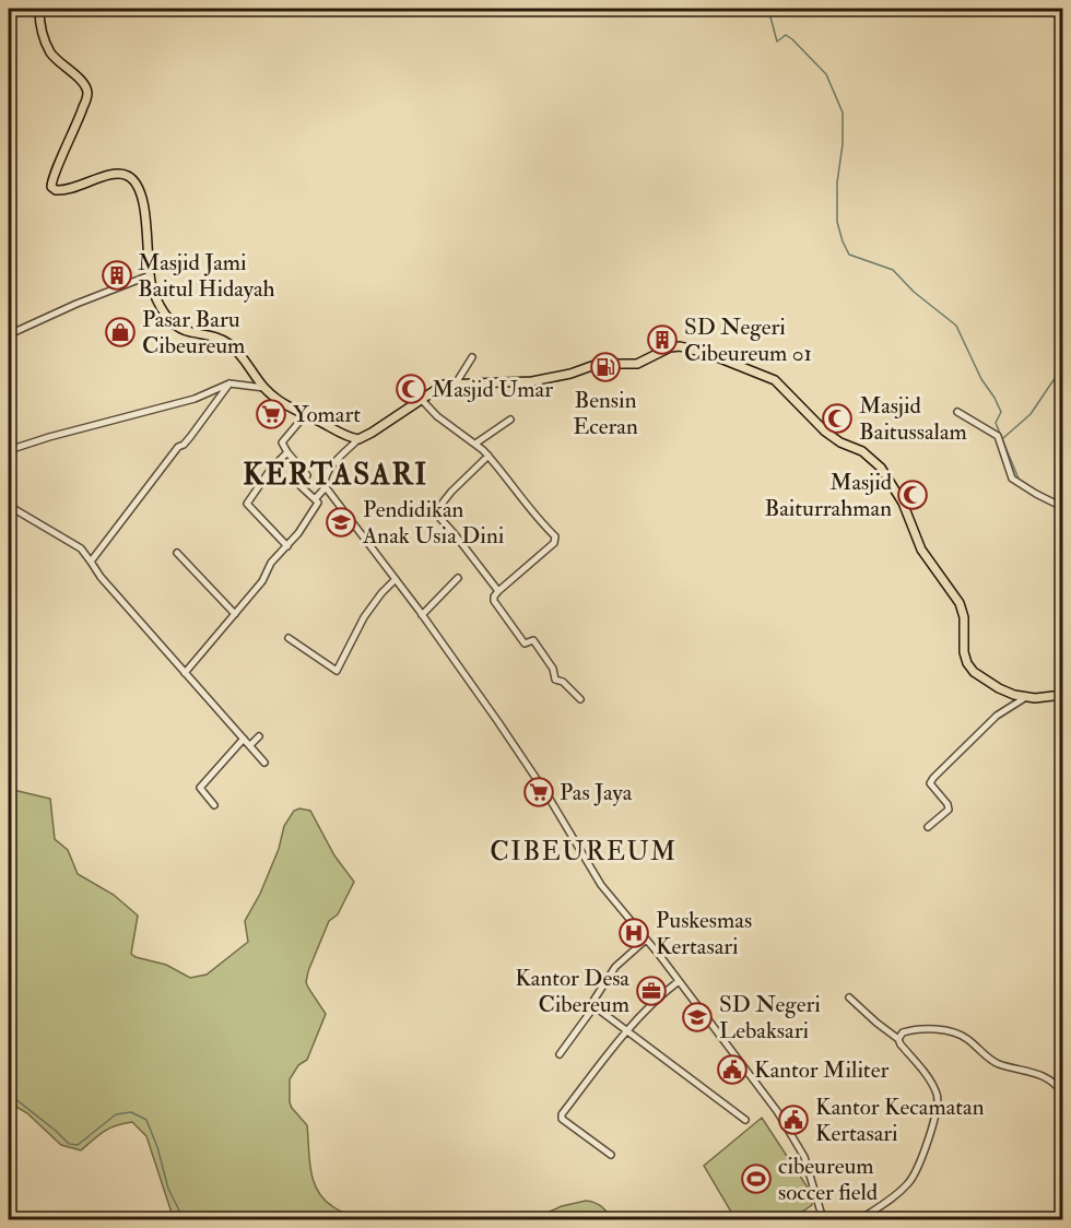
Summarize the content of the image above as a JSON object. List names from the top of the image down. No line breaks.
{"districts":["KERTASARI","CIBEUREUM"],"places":{"building":["Masjid Jami Baitul Hidayah","SD Negeri Cibeureum 01"],"shop":["Pasar Baru Cibeureum"],"fuel station":["Bensin Eceran"],"mosque":["Masjid Umar","Masjid Baitussalam","Masjid Baiturrahman"],"supermarket":["Yomart","Pas Jaya"],"school or university":["Pendidikan Anak Usia Dini","SD Negeri Lebaksari"],"hospital":["Puskesmas Kertasari"],"office":["Kantor Desa Cibereum"],"public building":["Kantor Militer","Kantor Kecamatan Kertasari"],"sports":["cibeureum soccer field"]}}
